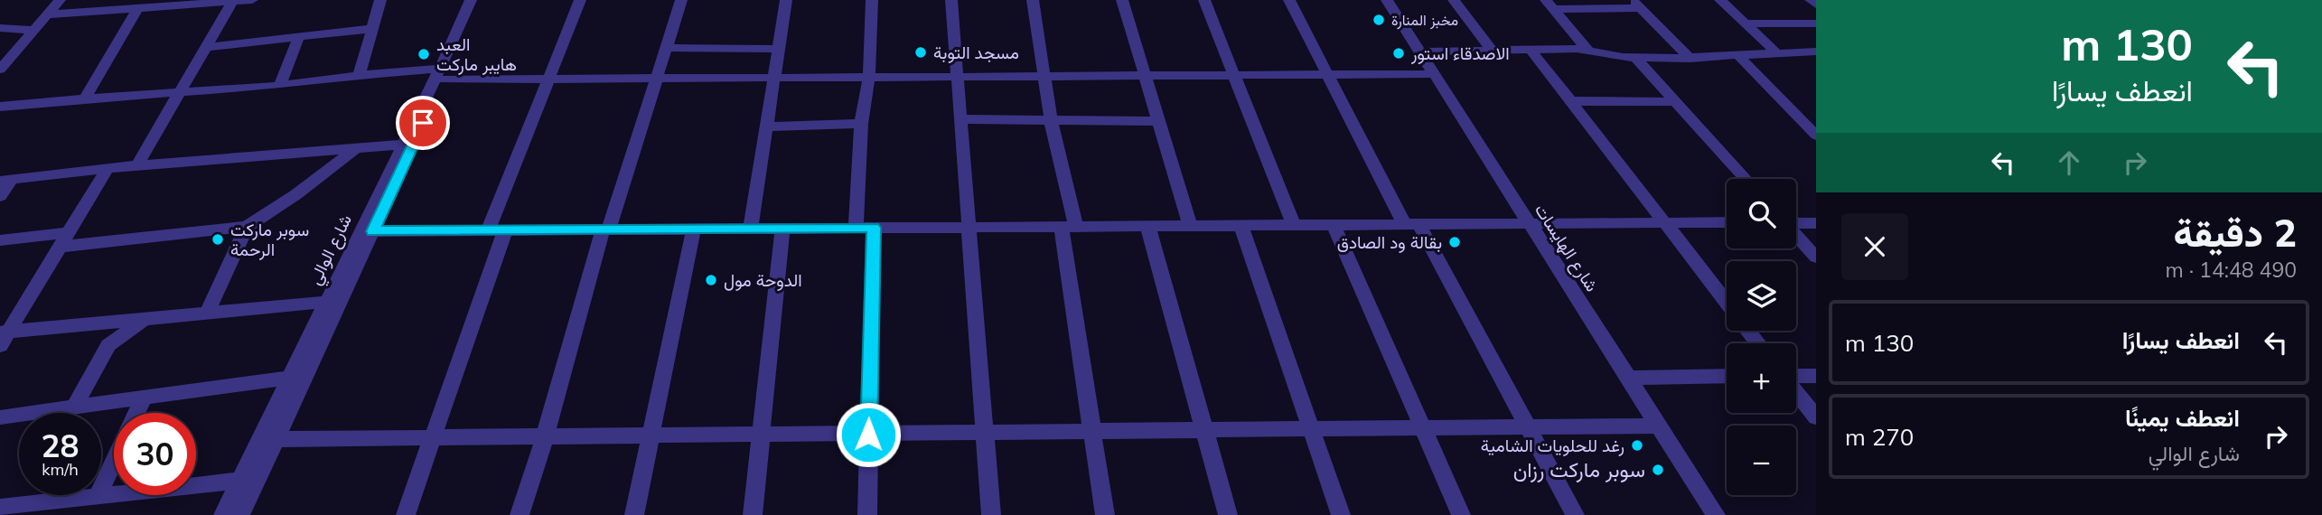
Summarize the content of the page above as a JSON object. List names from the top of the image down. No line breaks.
{"streets":{"street":["شارع الهايسات","شارع الوالي"]},"places":["مخبز المنارة","مسجد التوبة","الاصدقاء استور","العبد هايبر ماركت","سوبر ماركت الرحمة","بقالة ود الصادق","الدوحة مول","رغد للحلويات الشامية","سوبر ماركت رزان"],"page":{"turn":["130 m","انعطف يسارًا"],"map_buttons":["+","−"],"heading":["2 دقيقة","490 m · 14:48"],"list":[{"name":"انعطف يسارًا","value":"130 m"},{"name":"انعطف يمينًا","note":"شارع الوالي","value":"270 m"}],"speed":"28 km/h","limit":"30"}}
